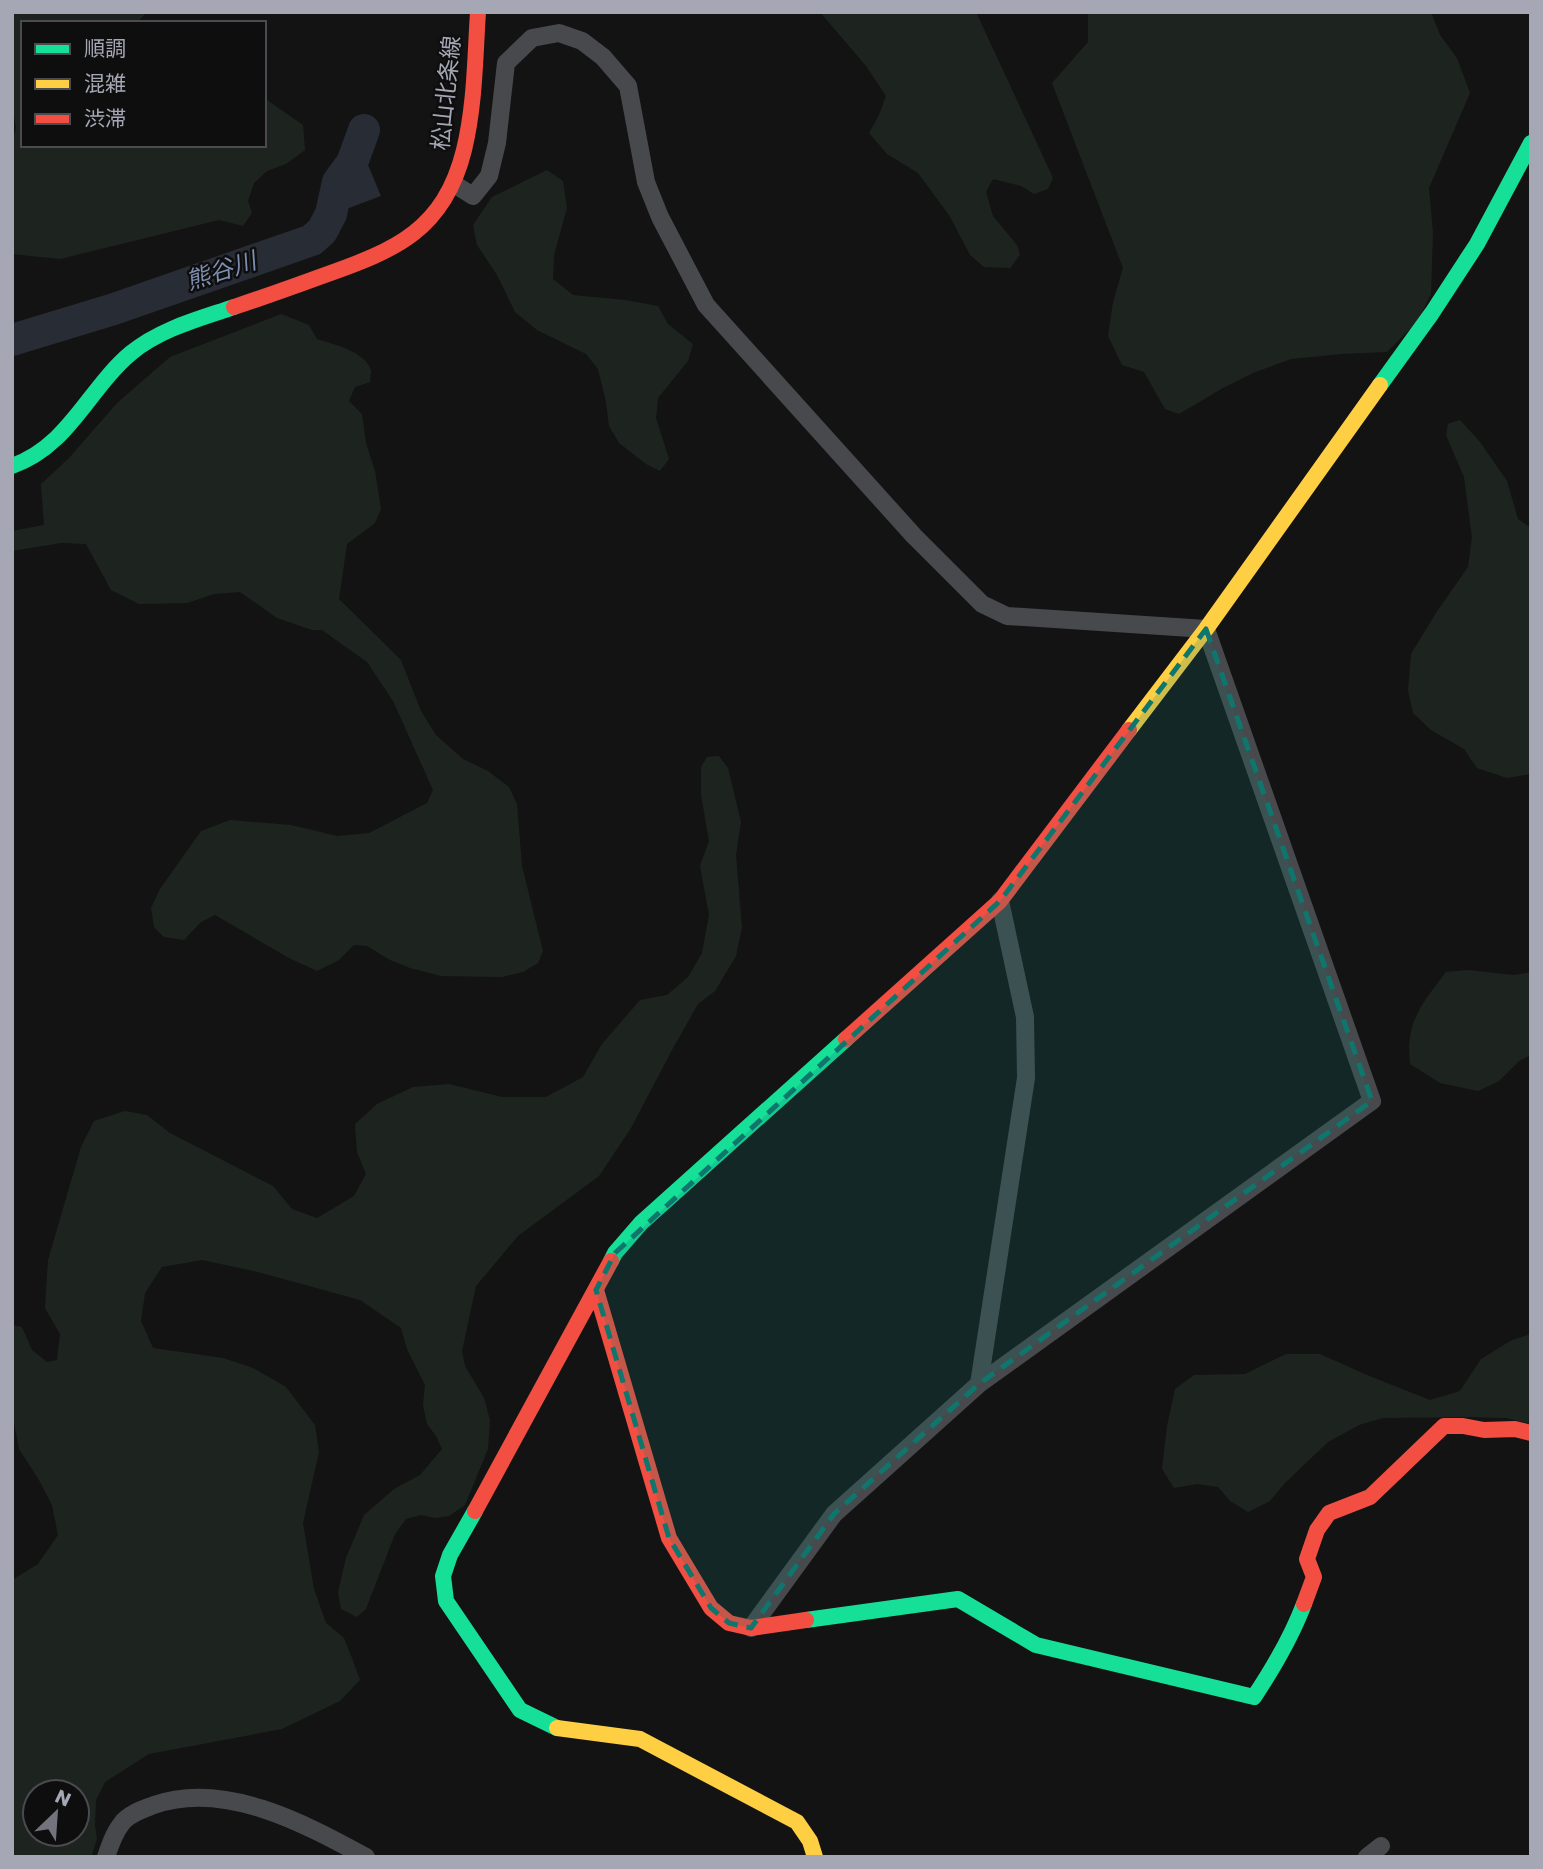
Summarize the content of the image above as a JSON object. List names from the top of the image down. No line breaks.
{"streets":{"street":["松山北条線"]},"water":["熊谷川"],"legend":["順調","混雑","渋滞"],"north":"top right"}
